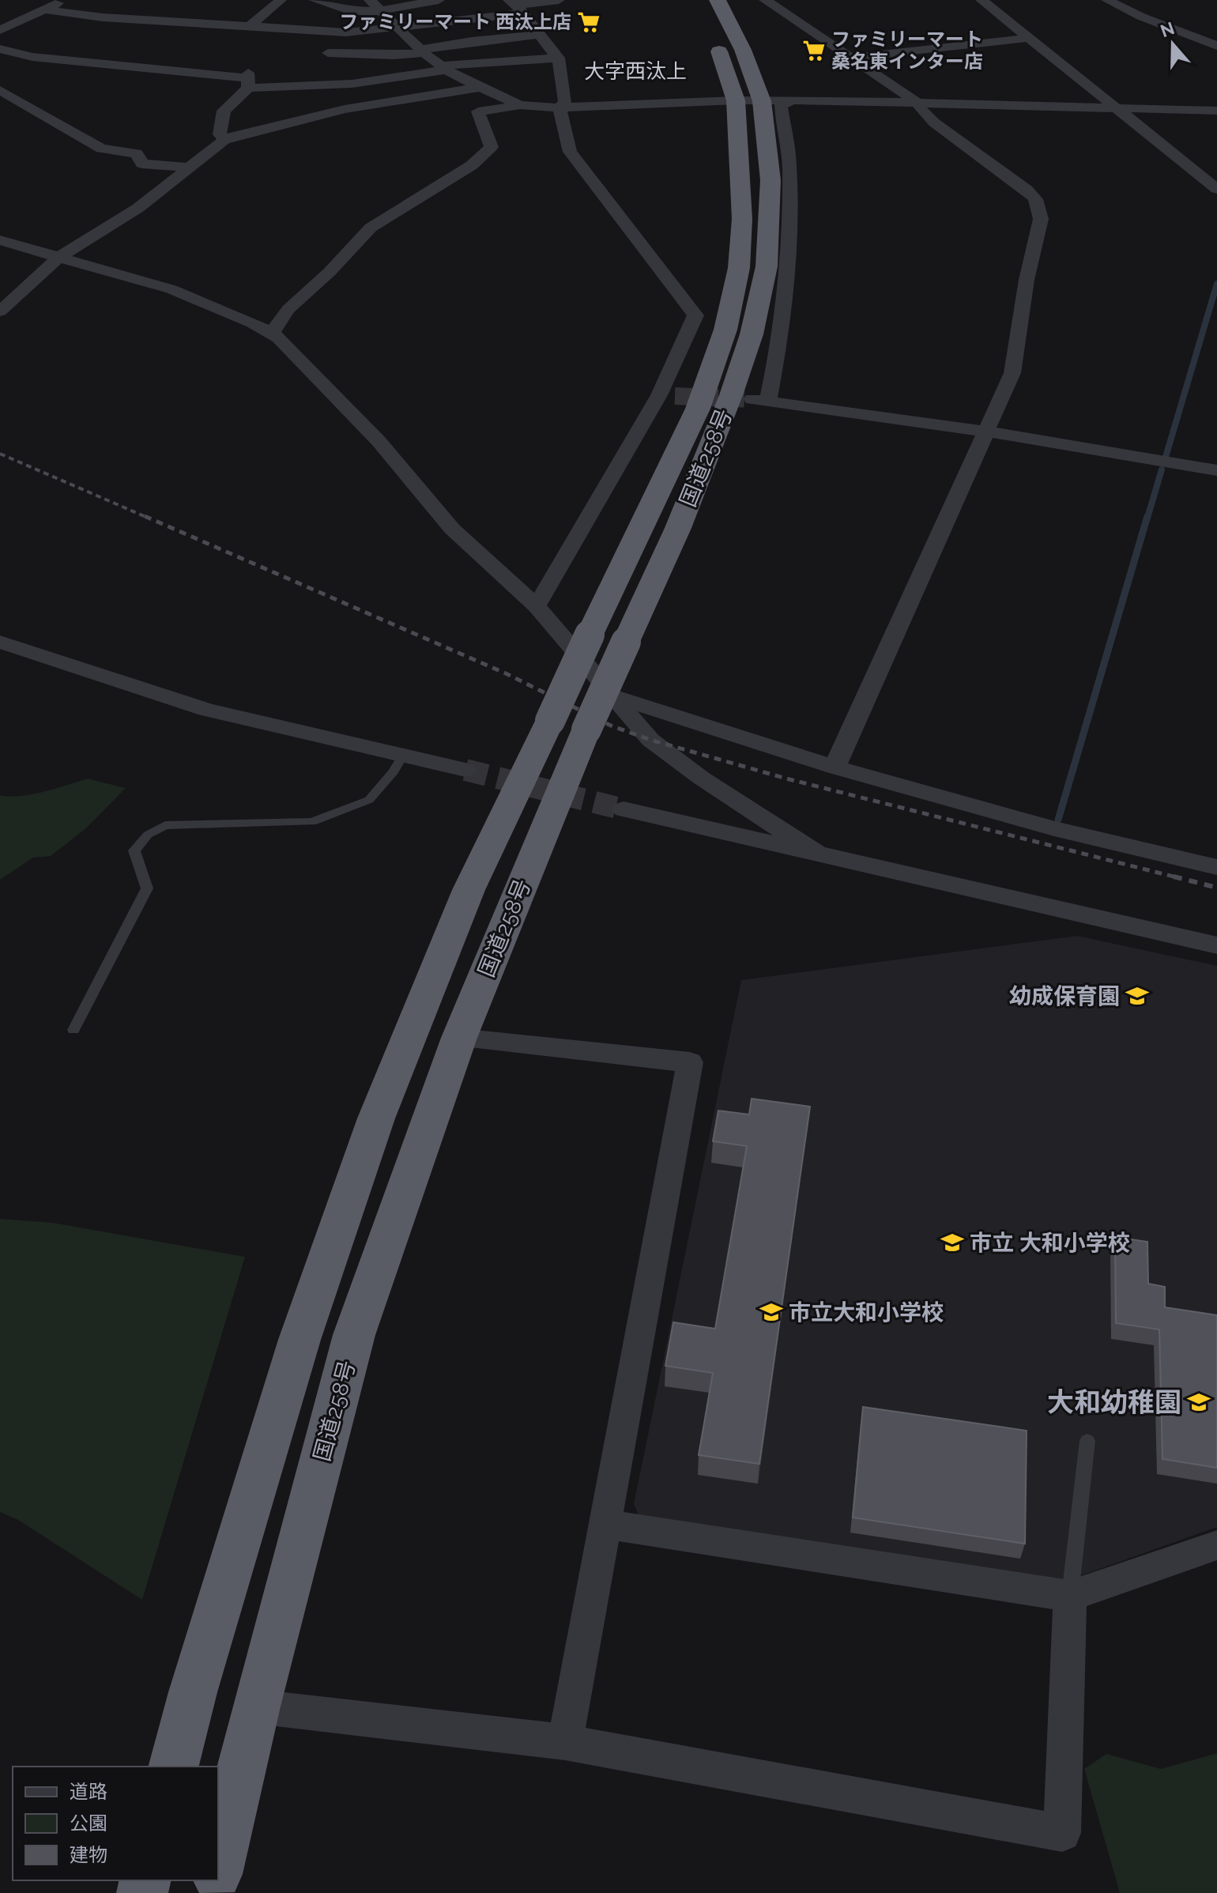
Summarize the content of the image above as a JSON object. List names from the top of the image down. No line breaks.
{"streets":{"highway":["国道258号"]},"districts":["大字西汰上"],"places":{"supermarket":["ファミリーマート 西汰上店","ファミリーマート 桑名東インター店"],"school or university":["幼成保育園","市立 大和小学校","市立大和小学校","大和幼稚園"]},"legend":["道路","公園","建物"],"north":"top"}
